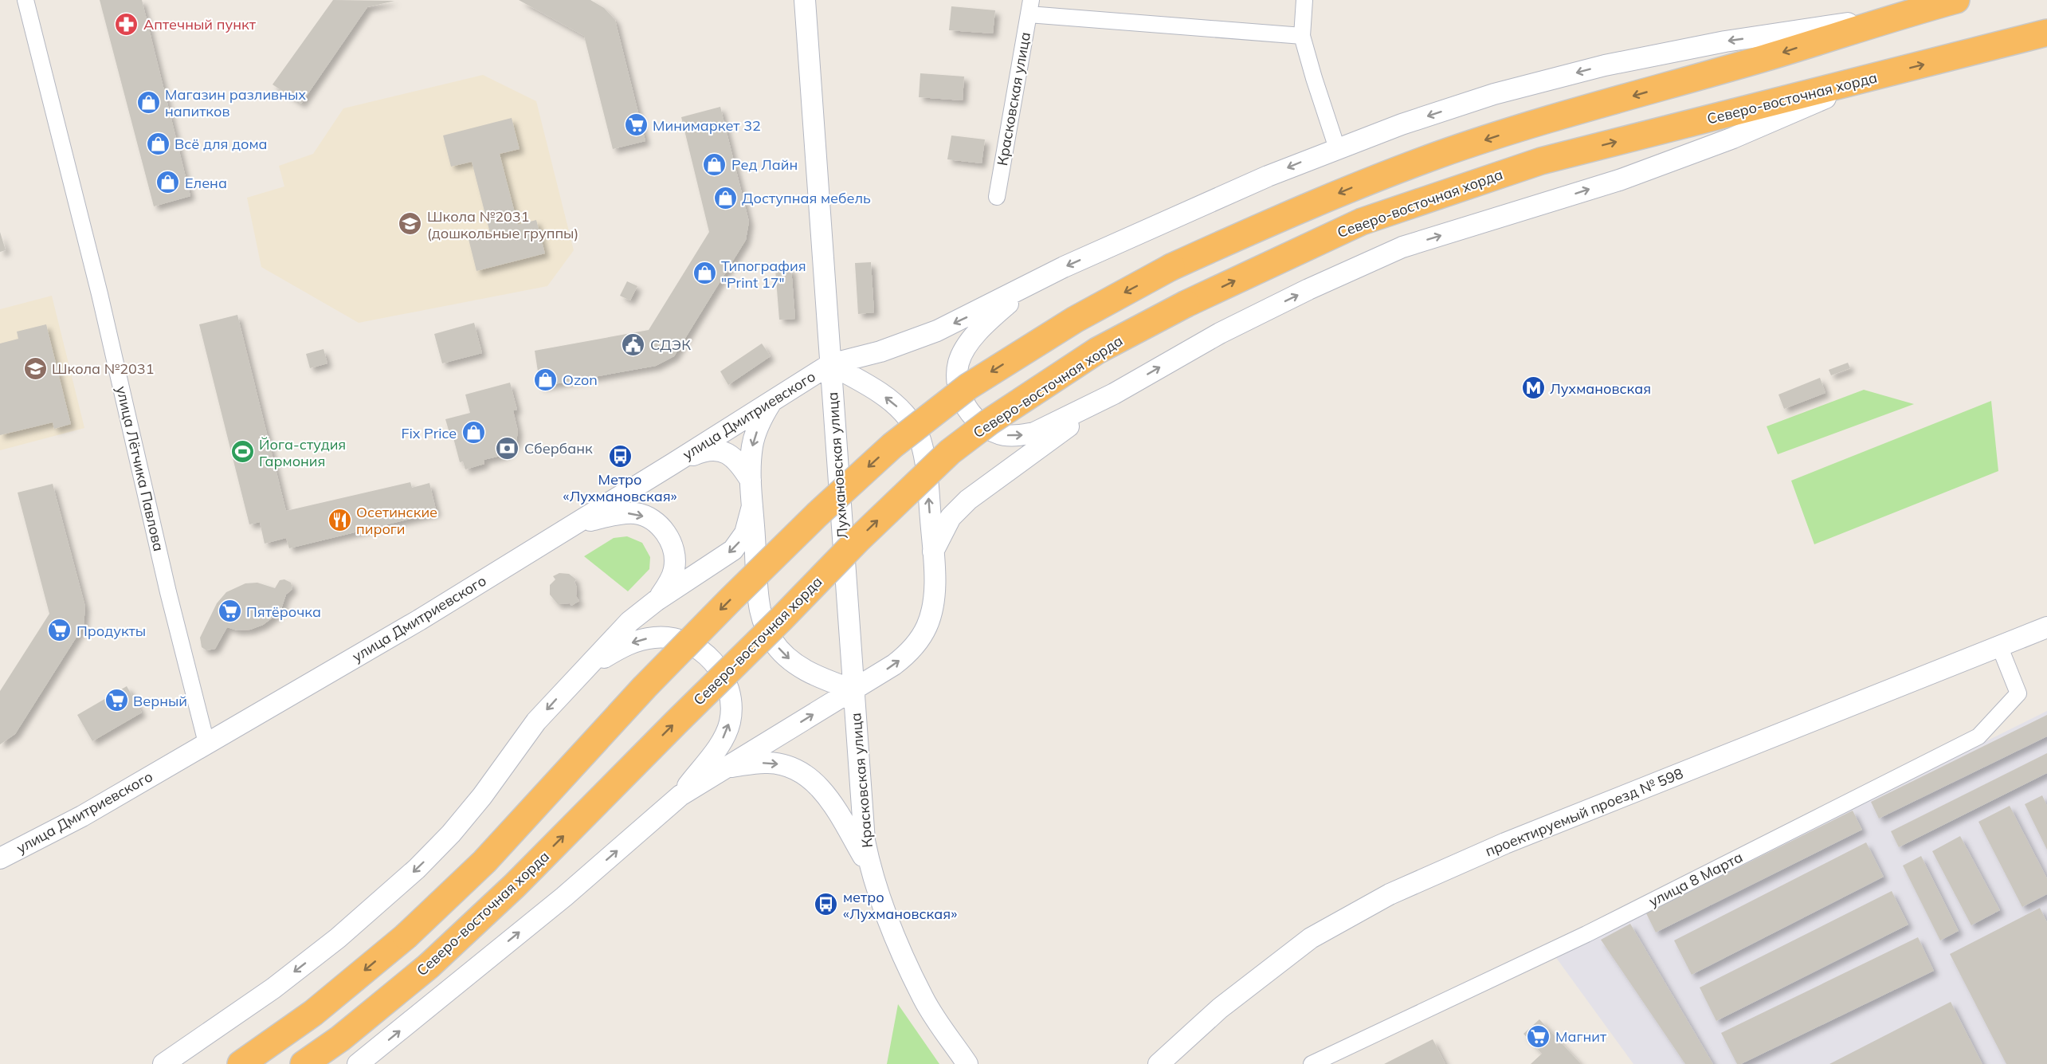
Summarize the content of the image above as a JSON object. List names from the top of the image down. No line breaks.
{"streets":{"highway":["Северо-восточная хорда"],"street":["Красковская улица","улица Дмитриевского","Лухмановская улица","улица Лётчика Павлова","проектируемый проезд № 598","улица 8 Марта"]},"crossings":[["Красковская улица","Лухмановская улица"],["улица Дмитриевского","Лухмановская улица"],["улица Дмитриевского","улица Лётчика Павлова"],["проектируемый проезд № 598","улица 8 Марта"]],"places":{"pharmacy":["Аптечный пункт"],"shop":["Магазин разливных напитков","Всё для дома","Ред Лайн","Елена","Доступная мебель","Типография \"Print 17\"","Ozon","Fix Price"],"supermarket":["Минимаркет 32","Пятёрочка","Продукты","Верный","Магнит"],"school or university":["Школа №2031 (дошкольные группы)","Школа №2031"],"public building":["СДЭК"],"metro station":["Лухмановская"],"bank":["Сбербанк"],"sports":["Йога-студия Гармония"],"bus stop":["Метро «Лухмановская»","метро «Лухмановская»"],"restaurant":["Осетинские пироги"]}}
